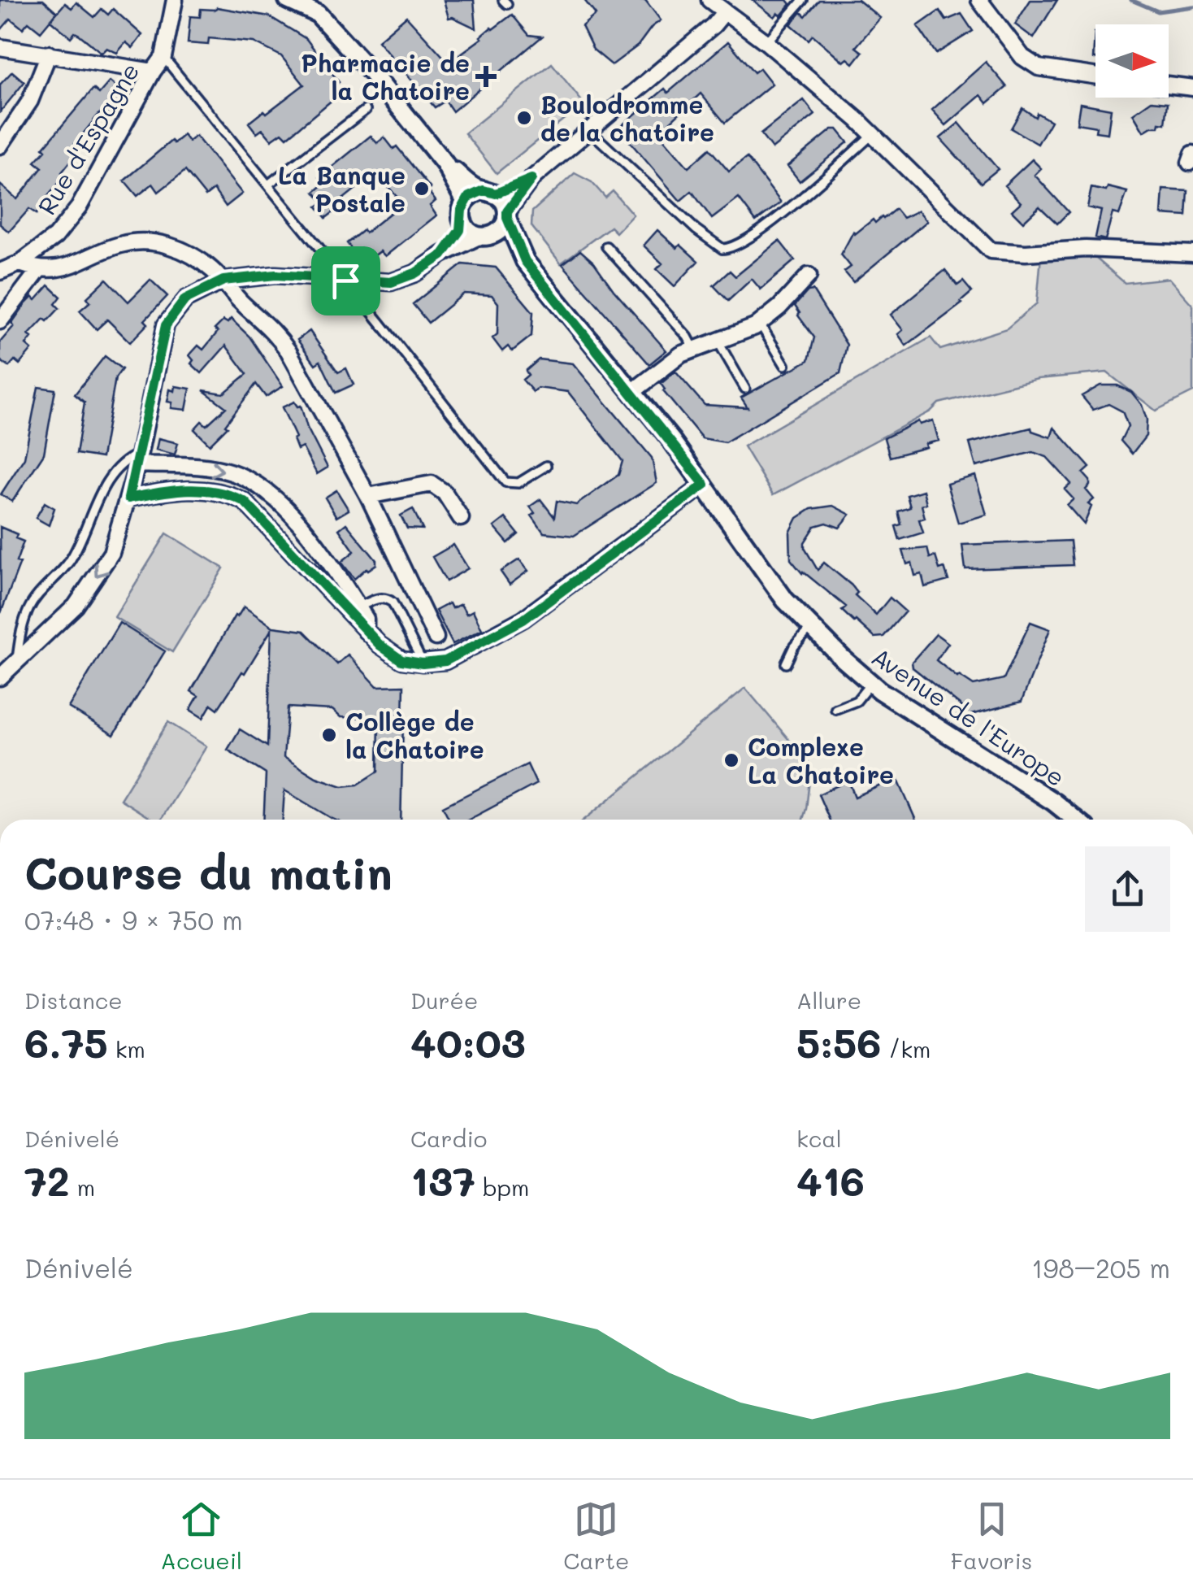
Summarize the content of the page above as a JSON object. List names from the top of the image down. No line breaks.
{"streets":{"street":["Rue d'Espagne","Avenue de l'Europe"]},"places":{"health":["Pharmacie de la Chatoire"],"other":["Boulodromme de la chatoire","La Banque Postale","Collège de la Chatoire","Complexe La Chatoire"]},"north":"right","page":{"heading":["Course du matin","07:48 · 9 × 750 m"],"stats":[["Distance","6.75 km"],["Durée","40:03"],["Allure","5:56 /km"],["Dénivelé","72 m"],["Cardio","137 bpm"],["kcal","416"]],"chart":["Dénivelé","198–205 m"],"tabs":["Accueil","Carte","Favoris"]}}
